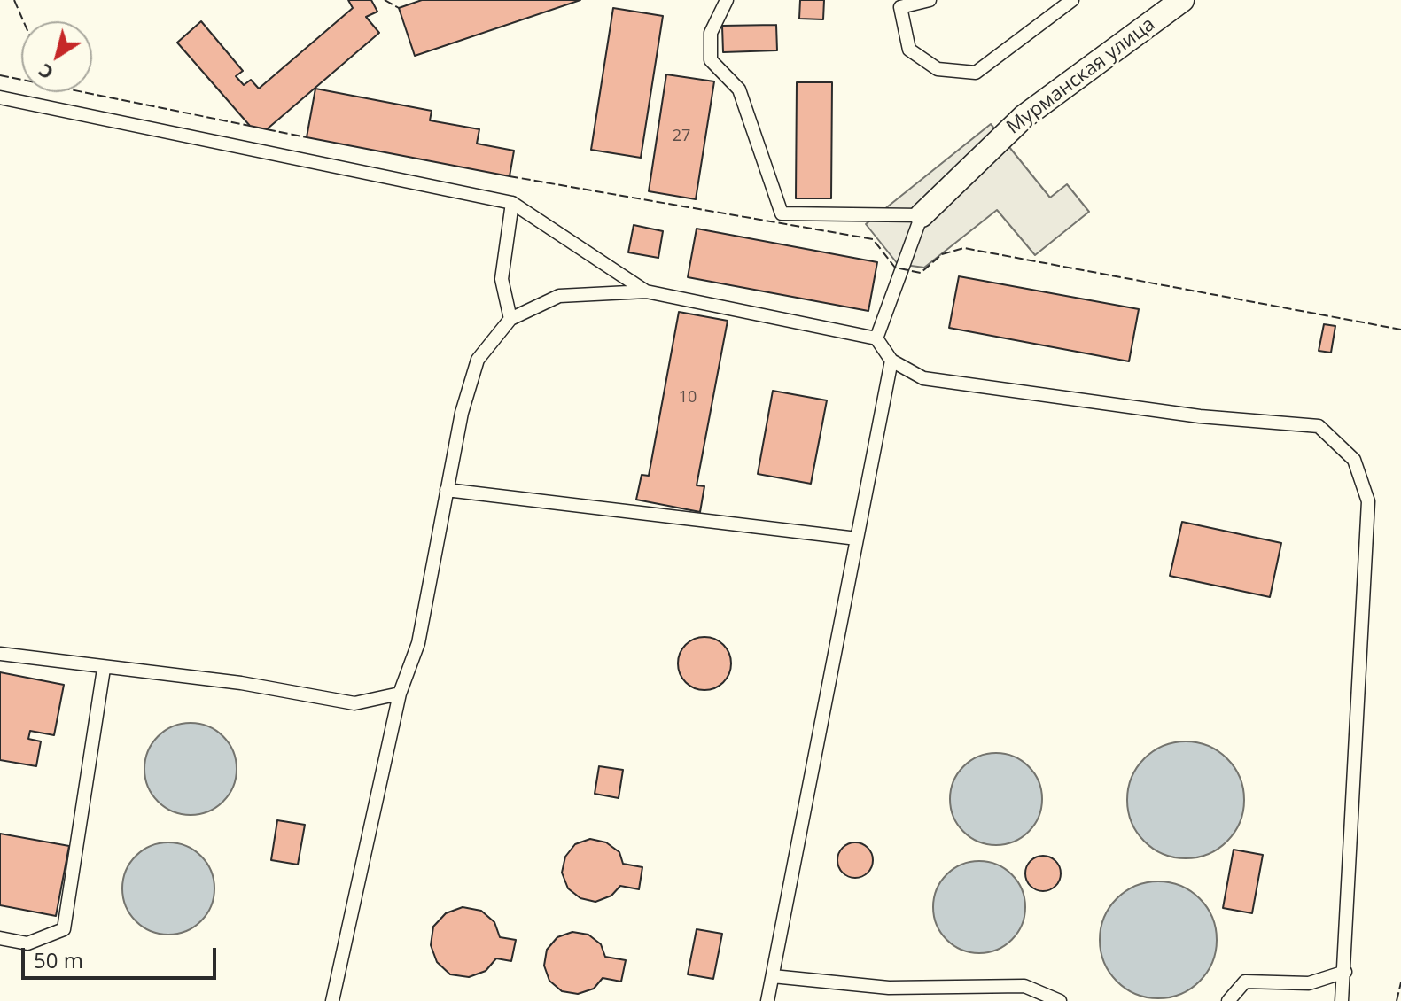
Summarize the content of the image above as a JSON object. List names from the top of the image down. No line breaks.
{"streets":{"street":["Мурманская улица"]},"house_numbers":["27","10"],"scale_bar":"50 m","north":"bottom left"}
